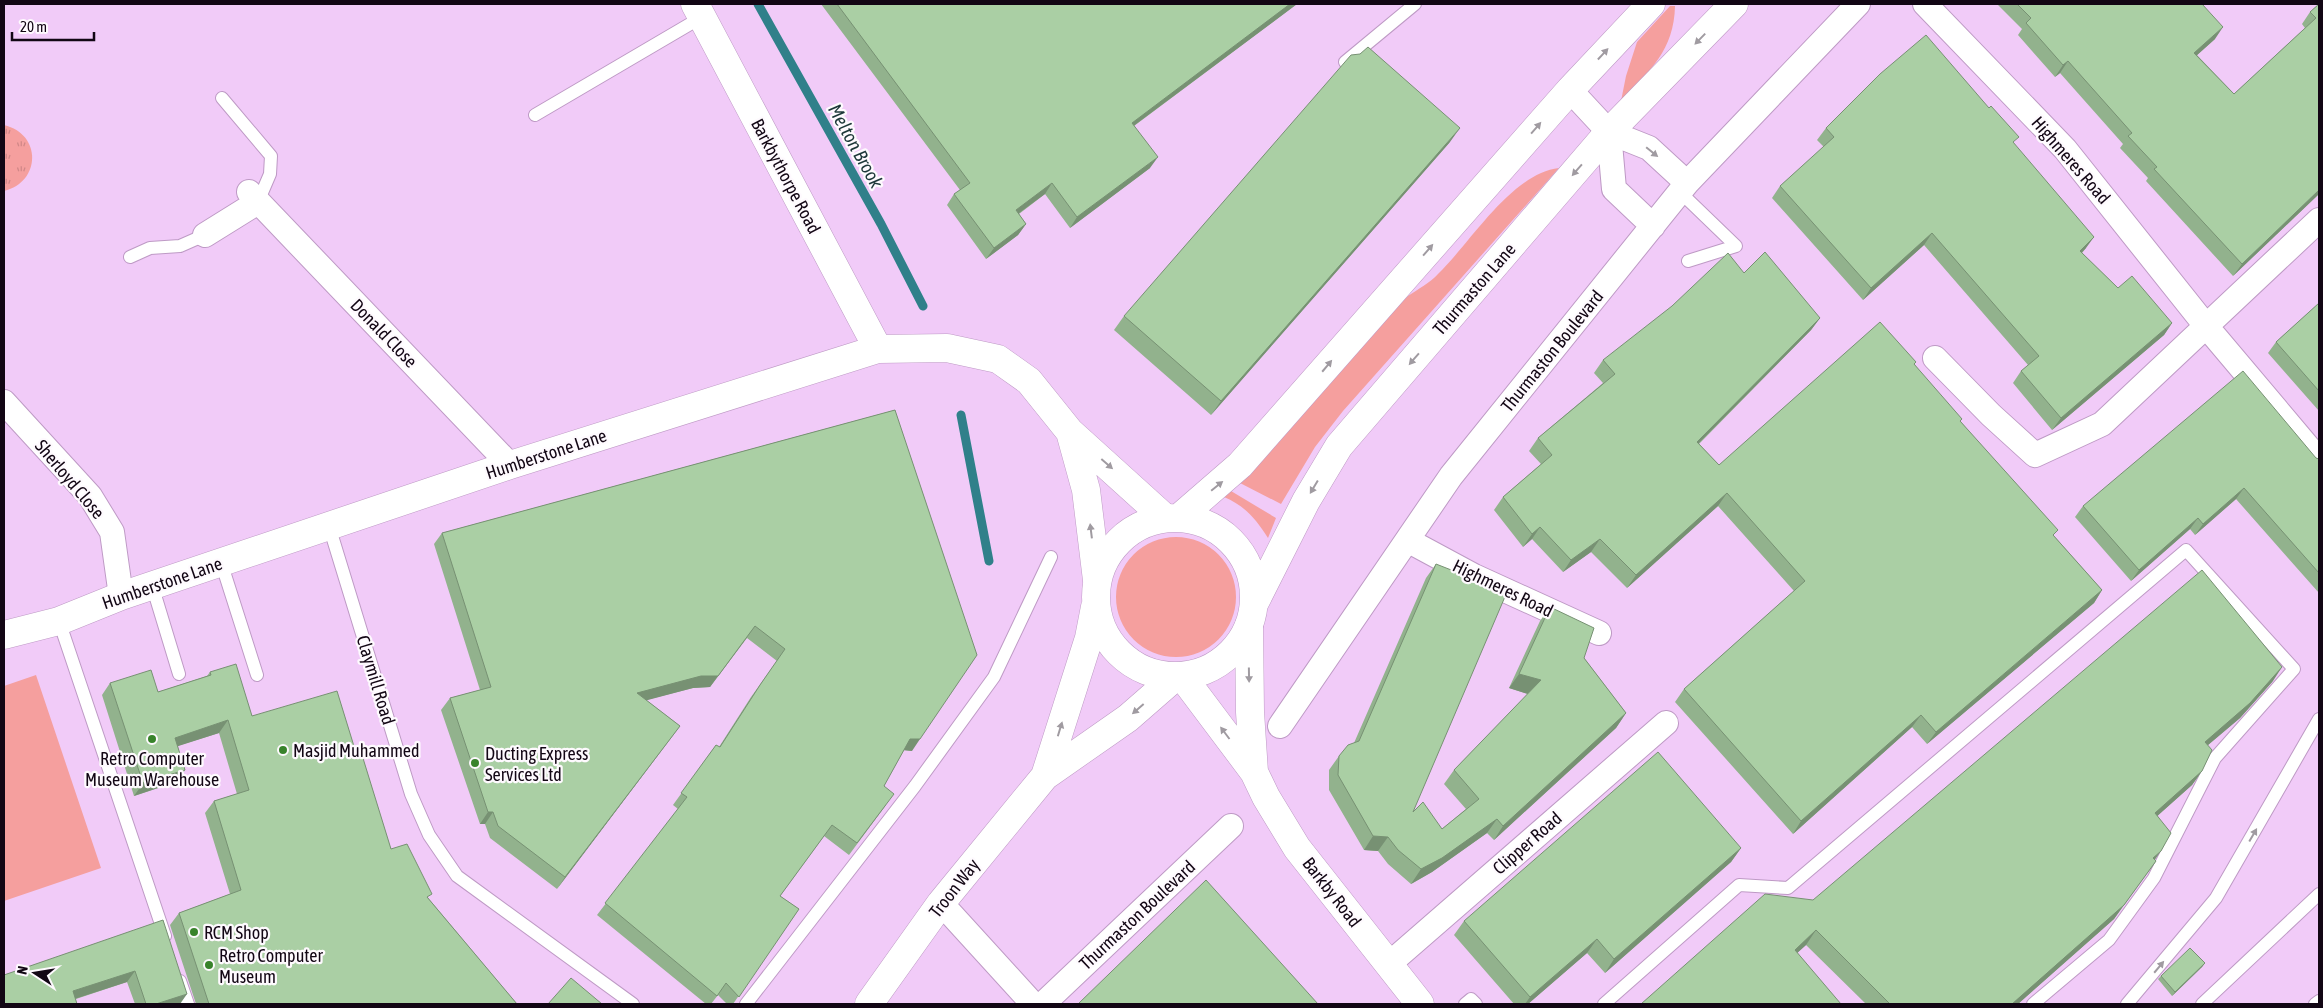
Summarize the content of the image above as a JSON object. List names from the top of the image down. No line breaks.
{"streets":{"main road":["Barkbythorpe Road","Thurmaston Lane","Humberstone Lane","Troon Way","Barkby Road"],"street":["Highmeres Road","Donald Close","Thurmaston Boulevard","Sherloyd Close","Clipper Road"],"lane":["Claymill Road"]},"crossings":[["Highmeres Road","Thurmaston Boulevard"],["Barkbythorpe Road","Humberstone Lane"],["Thurmaston Lane","Humberstone Lane"],["Thurmaston Lane","Troon Way"],["Thurmaston Lane","Barkby Road"],["Donald Close","Humberstone Lane"],["Humberstone Lane","Sherloyd Close"],["Humberstone Lane","Claymill Road"],["Humberstone Lane","Troon Way"],["Humberstone Lane","Barkby Road"],["Clipper Road","Barkby Road"],["Troon Way","Barkby Road"]],"water":["Melton Brook"],"places":["Retro Computer Museum Warehouse","Masjid Muhammed","Ducting Express Services Ltd","RCM Shop","Retro Computer Museum"],"scale_bar":"20 m","north":"left"}
